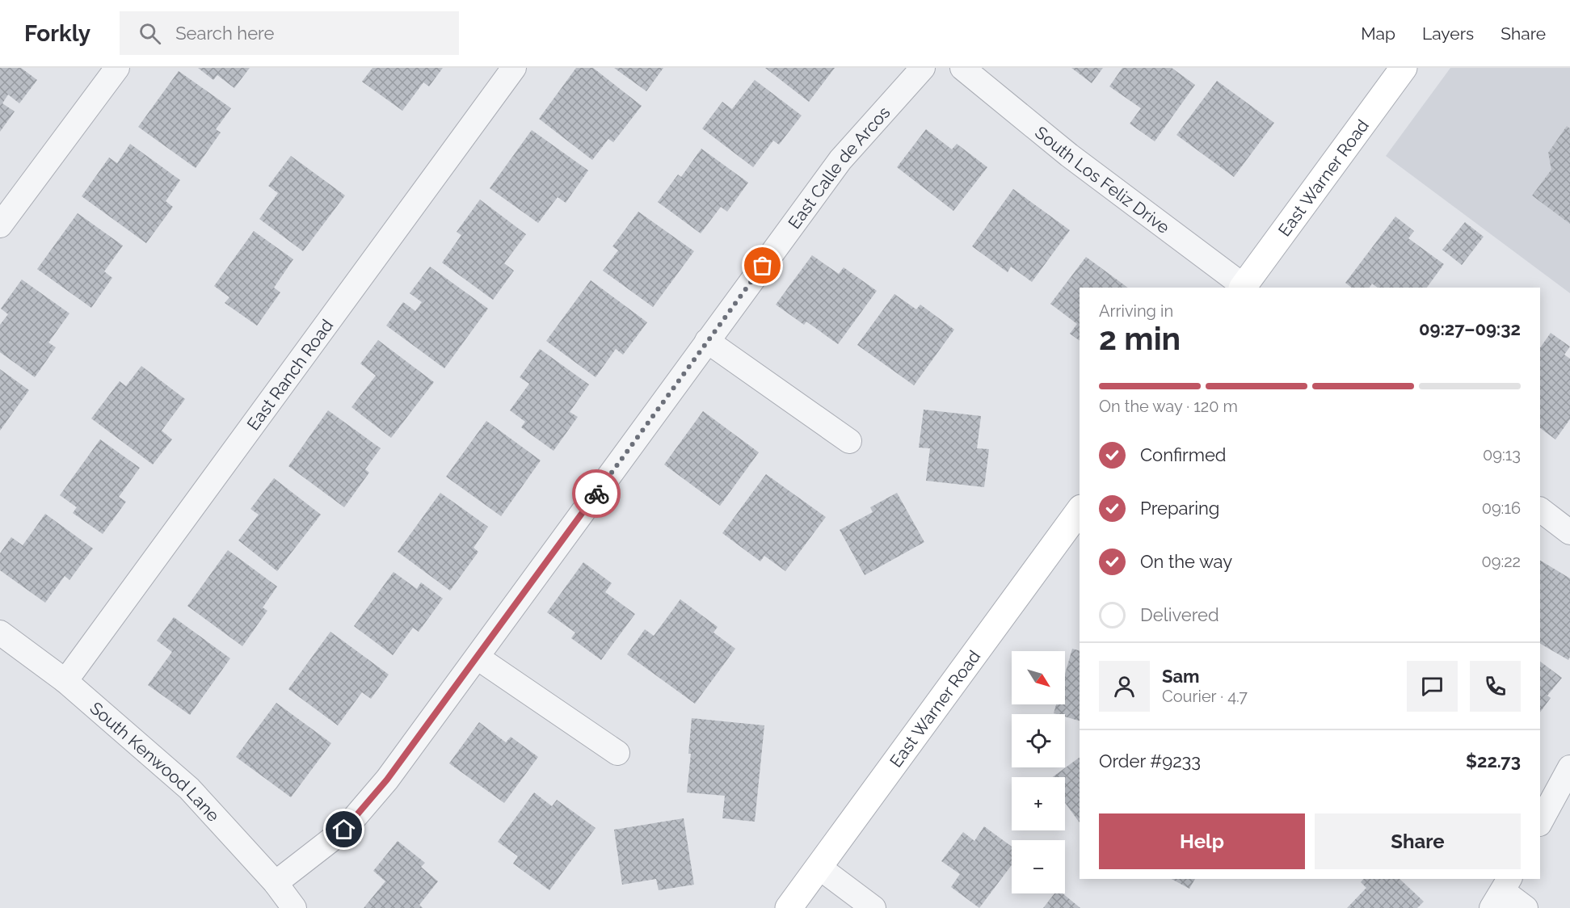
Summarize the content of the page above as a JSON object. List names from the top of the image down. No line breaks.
{"streets":{"main road":["East Warner Road"],"street":["East Calle de Arcos","South Los Feliz Drive","East Ranch Road","South Kenwood Lane"]},"crossings":[["East Calle de Arcos","South Kenwood Lane"],["East Warner Road","South Los Feliz Drive"],["East Ranch Road","South Kenwood Lane"]],"north":"bottom right","page":{"header":"Forkly","search":"Search here","nav":["Map","Layers","Share"],"heading":["2 min","Arriving in","09:27–09:32"],"panel":["Sam","Courier · 4.7","Order #9233","$22.73"],"bar":"On the way · 120 m","list":[["Confirmed","09:13"],["Preparing","09:16"],["On the way","09:22"],"Delivered"],"map_buttons":["+","−"],"buttons":["Help","Share"]}}
